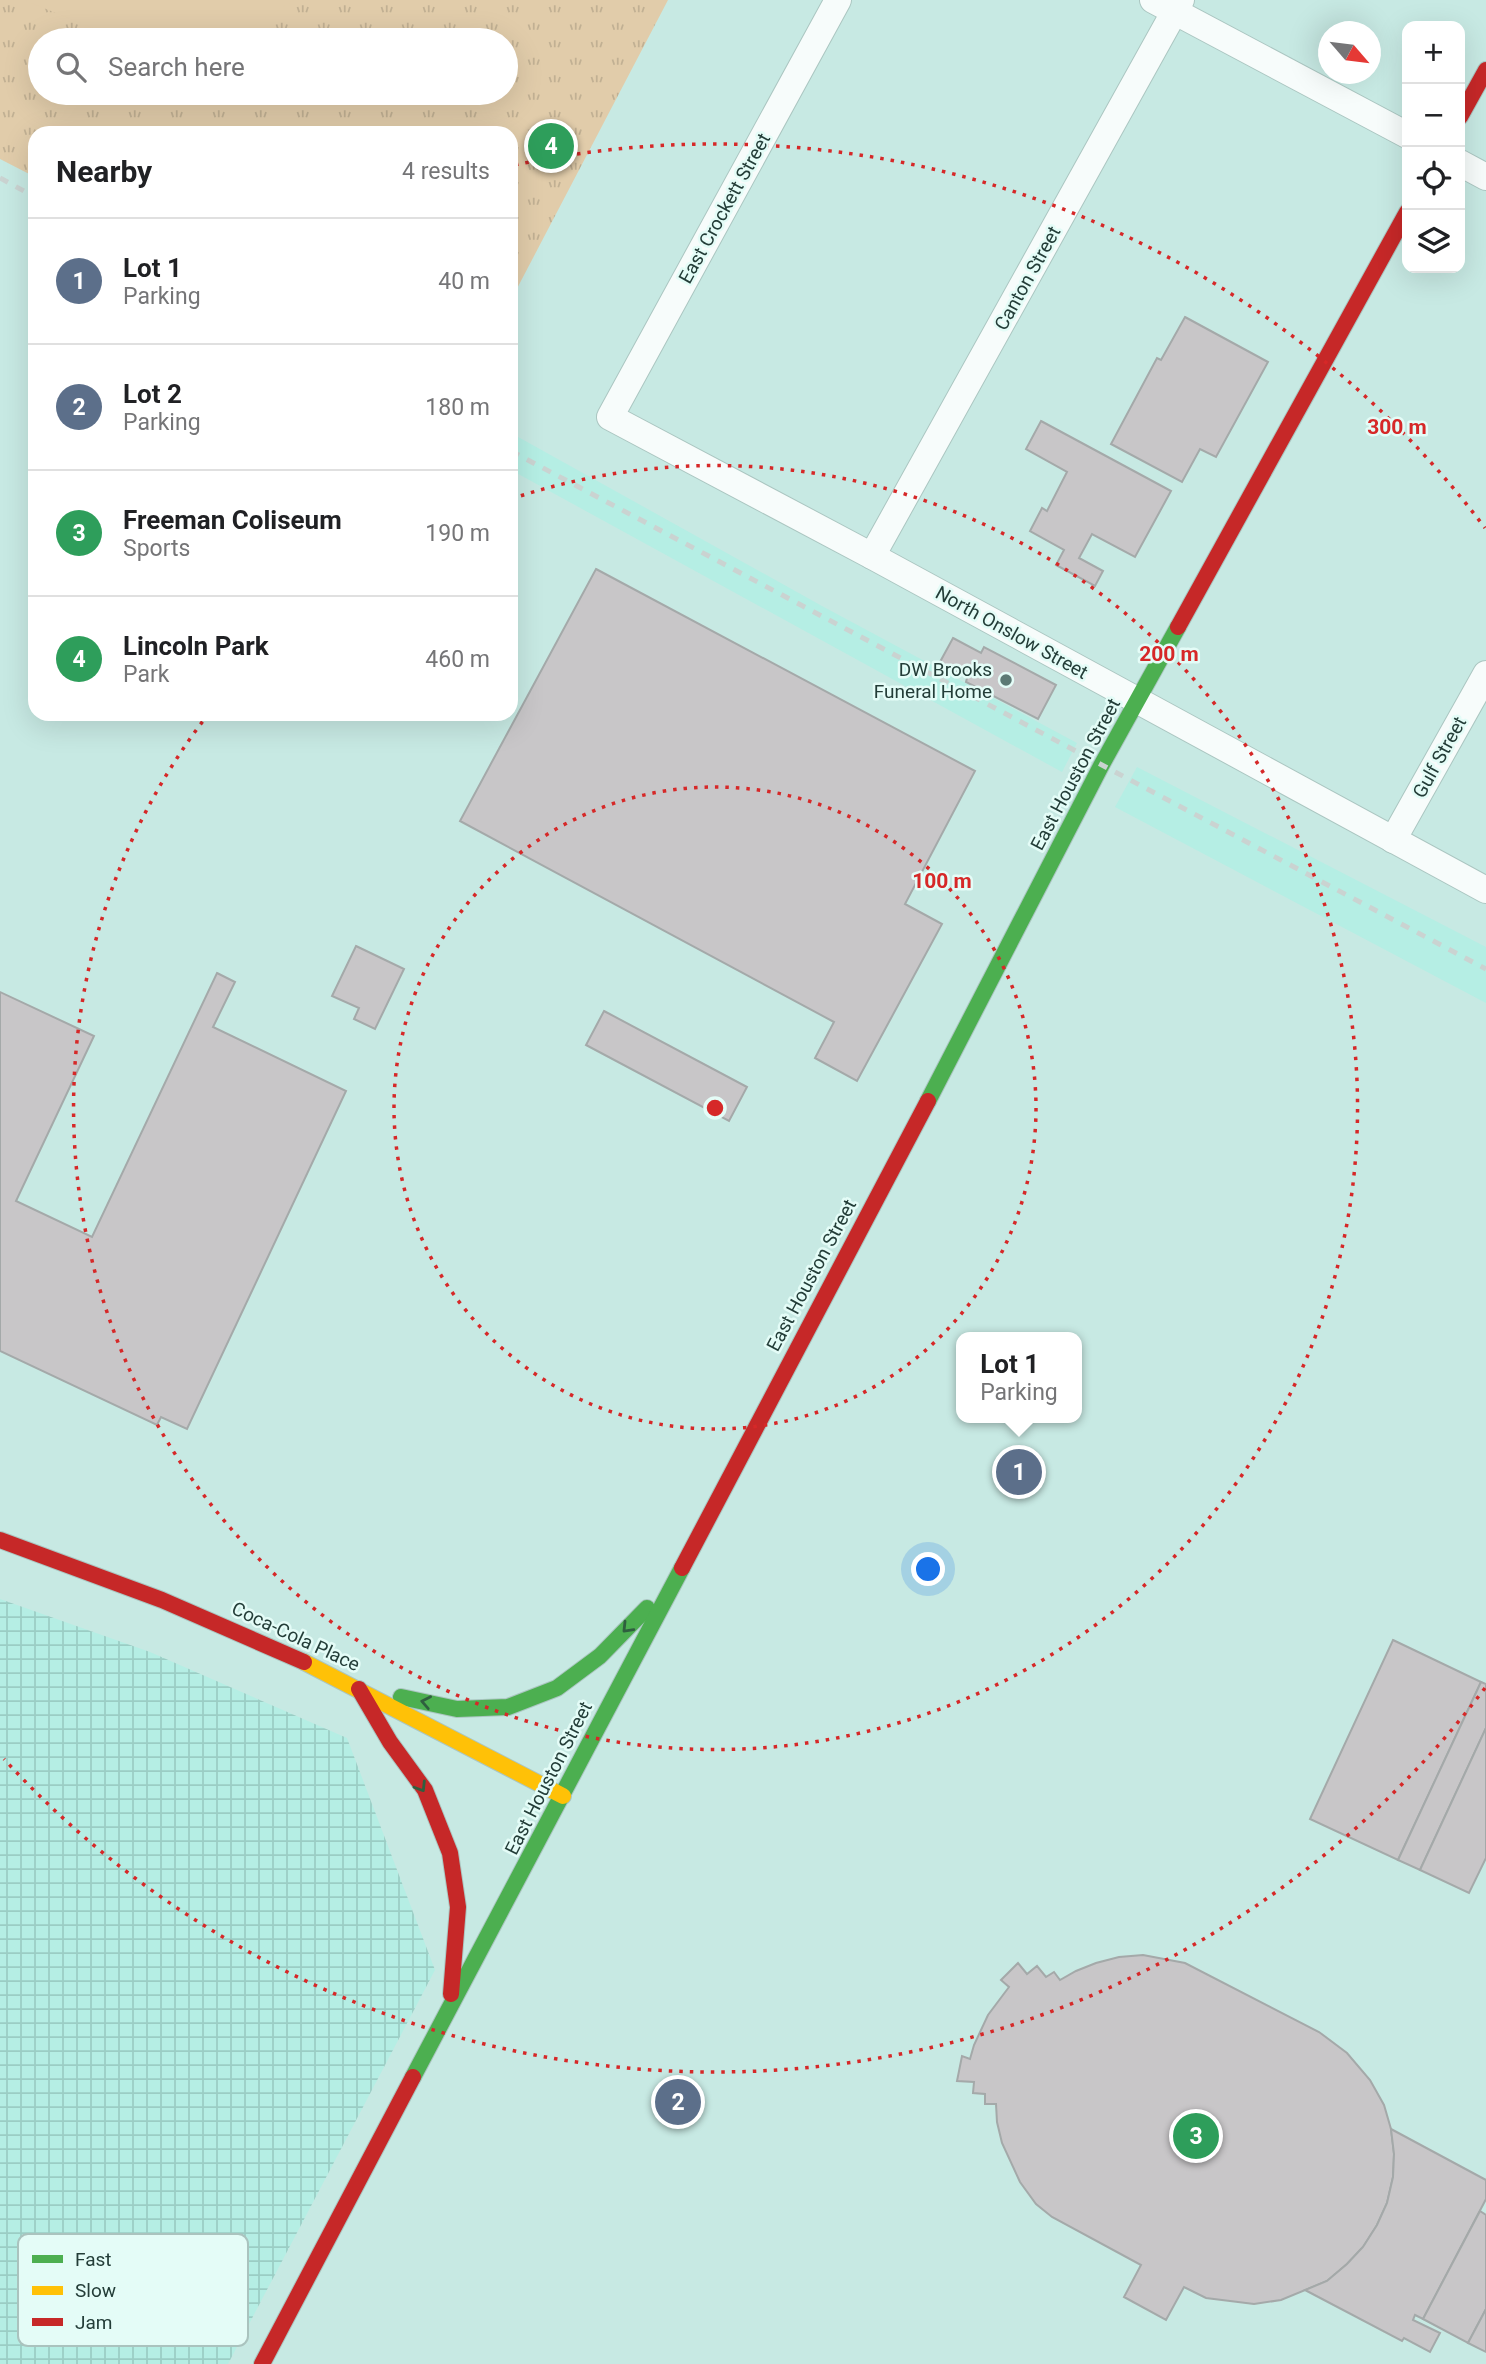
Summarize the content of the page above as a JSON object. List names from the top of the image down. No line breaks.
{"streets":{"main road":["East Houston Street","Coca-Cola Place"],"street":["East Crockett Street","Canton Street","North Onslow Street","Gulf Street"]},"crossings":[["East Crockett Street","North Onslow Street"],["Canton Street","North Onslow Street"],["North Onslow Street","Gulf Street"],["North Onslow Street","East Houston Street"],["East Houston Street","Coca-Cola Place"]],"places":["DW Brooks Funeral Home"],"legend":["Fast","Slow","Jam"],"north":"bottom right","page":{"map_buttons":["+","−"],"search":"Search here","pins":["4","1","2","3"],"heading":["Nearby","4 results"],"list":[{"mark":"1","name":"Lot 1","note":"Parking","value":"40 m"},{"mark":"2","name":"Lot 2","note":"Parking","value":"180 m"},{"mark":"3","name":"Freeman Coliseum","note":"Sports","value":"190 m"},{"mark":"4","name":"Lincoln Park","note":"Park","value":"460 m"}],"popup":["Lot 1","Parking"]},"rings":["300 m","200 m","100 m"]}
